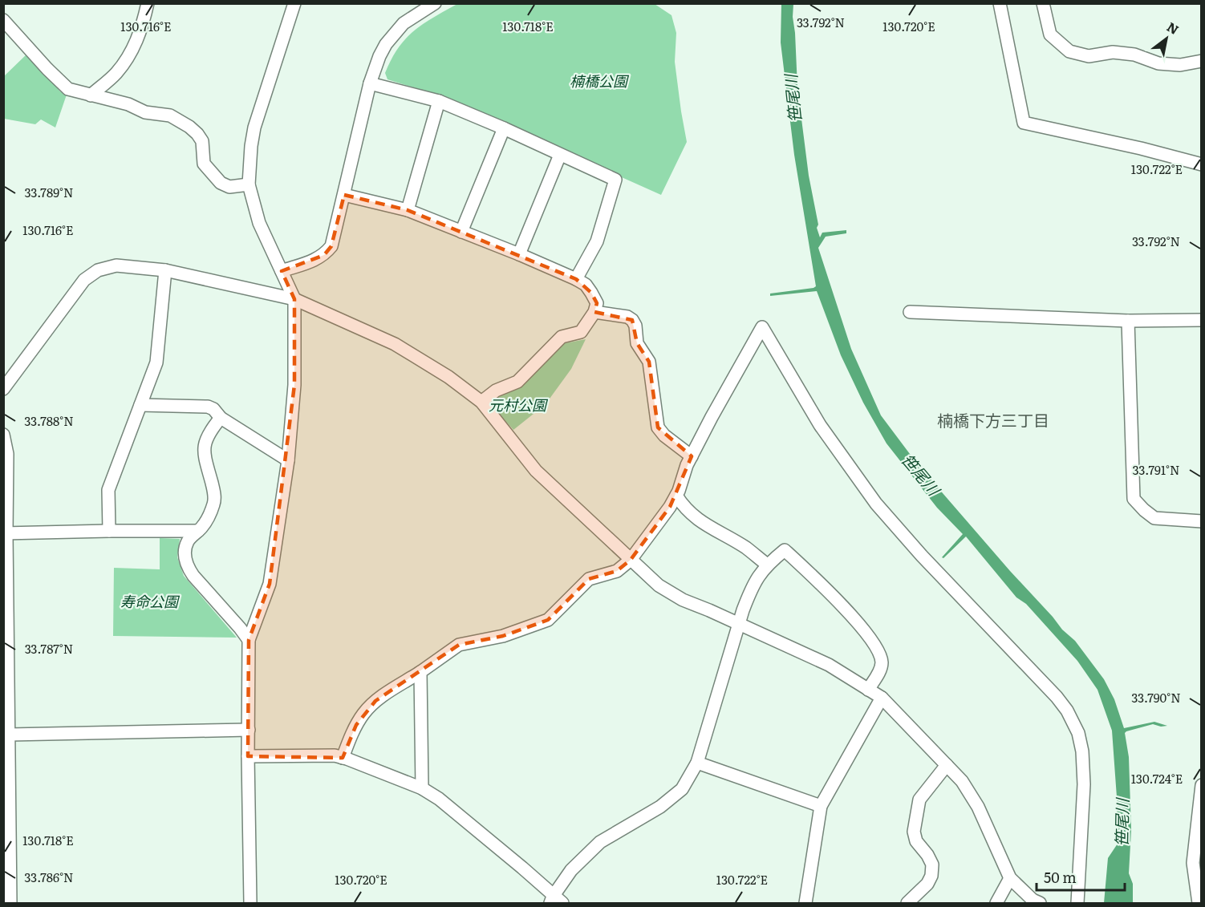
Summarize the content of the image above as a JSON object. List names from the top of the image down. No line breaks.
{"districts":["楠橋下方三丁目"],"water":["笹尾川"],"parks":["楠橋公園","元村公園","寿命公園"],"scale_bar":"50 m","north":"top right","coordinates":["33.792°N","130.720°E","130.716°E","130.718°E","130.722°E","33.789°N","33.788°N","33.791°N","33.787°N","33.790°N","130.724°E","33.786°N"]}
